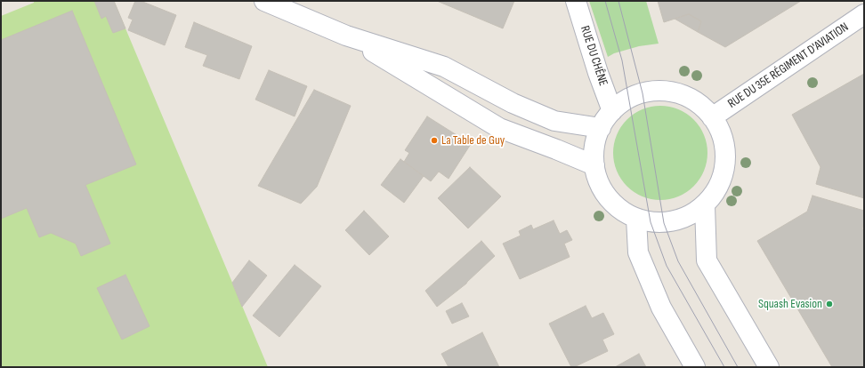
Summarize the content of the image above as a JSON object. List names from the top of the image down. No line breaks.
{"streets":{"street":["RUE DU CHÊNE","RUE DU 35E RÉGIMENT D'AVIATION"]},"places":["La Table de Guy","Squash Evasion"]}
